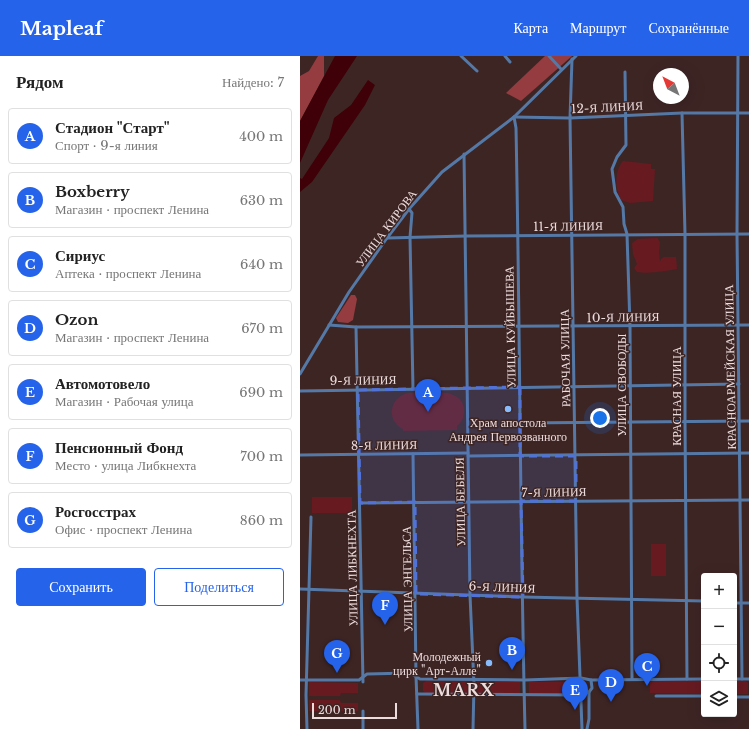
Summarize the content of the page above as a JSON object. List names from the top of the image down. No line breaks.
{"streets":{"street":["12-Я ЛИНИЯ","11-Я ЛИНИЯ","УЛИЦА КИРОВА","10-Я ЛИНИЯ","УЛИЦА КУЙБЫШЕВА","РАБОЧАЯ УЛИЦА","КРАСНОАРМЕЙСКАЯ УЛИЦА","9-Я ЛИНИЯ","УЛИЦА СВОБОДЫ","КРАСНАЯ УЛИЦА","8-Я ЛИНИЯ","7-Я ЛИНИЯ","УЛИЦА БЕБЕЛЯ","УЛИЦА ЛИБКНЕХТА","УЛИЦА ЭНГЕЛЬСА","6-Я ЛИНИЯ"]},"crossings":[["12-Я ЛИНИЯ","УЛИЦА КИРОВА"],["12-Я ЛИНИЯ","УЛИЦА КУЙБЫШЕВА"],["12-Я ЛИНИЯ","РАБОЧАЯ УЛИЦА"],["12-Я ЛИНИЯ","КРАСНОАРМЕЙСКАЯ УЛИЦА"],["12-Я ЛИНИЯ","УЛИЦА СВОБОДЫ"],["12-Я ЛИНИЯ","КРАСНАЯ УЛИЦА"],["11-Я ЛИНИЯ","УЛИЦА КИРОВА"],["11-Я ЛИНИЯ","УЛИЦА КУЙБЫШЕВА"],["11-Я ЛИНИЯ","РАБОЧАЯ УЛИЦА"],["11-Я ЛИНИЯ","КРАСНОАРМЕЙСКАЯ УЛИЦА"],["11-Я ЛИНИЯ","УЛИЦА СВОБОДЫ"],["11-Я ЛИНИЯ","КРАСНАЯ УЛИЦА"],["11-Я ЛИНИЯ","УЛИЦА БЕБЕЛЯ"],["УЛИЦА КИРОВА","10-Я ЛИНИЯ"],["УЛИЦА КИРОВА","УЛИЦА КУЙБЫШЕВА"],["УЛИЦА КИРОВА","РАБОЧАЯ УЛИЦА"],["УЛИЦА КИРОВА","УЛИЦА БЕБЕЛЯ"],["10-Я ЛИНИЯ","УЛИЦА КУЙБЫШЕВА"],["10-Я ЛИНИЯ","РАБОЧАЯ УЛИЦА"],["10-Я ЛИНИЯ","КРАСНОАРМЕЙСКАЯ УЛИЦА"],["10-Я ЛИНИЯ","УЛИЦА СВОБОДЫ"],["10-Я ЛИНИЯ","КРАСНАЯ УЛИЦА"],["10-Я ЛИНИЯ","УЛИЦА БЕБЕЛЯ"],["УЛИЦА КУЙБЫШЕВА","9-Я ЛИНИЯ"],["УЛИЦА КУЙБЫШЕВА","8-Я ЛИНИЯ"],["УЛИЦА КУЙБЫШЕВА","7-Я ЛИНИЯ"],["УЛИЦА КУЙБЫШЕВА","6-Я ЛИНИЯ"],["РАБОЧАЯ УЛИЦА","9-Я ЛИНИЯ"],["РАБОЧАЯ УЛИЦА","8-Я ЛИНИЯ"],["РАБОЧАЯ УЛИЦА","7-Я ЛИНИЯ"],["РАБОЧАЯ УЛИЦА","6-Я ЛИНИЯ"],["КРАСНОАРМЕЙСКАЯ УЛИЦА","9-Я ЛИНИЯ"],["КРАСНОАРМЕЙСКАЯ УЛИЦА","8-Я ЛИНИЯ"],["КРАСНОАРМЕЙСКАЯ УЛИЦА","7-Я ЛИНИЯ"],["9-Я ЛИНИЯ","УЛИЦА СВОБОДЫ"],["9-Я ЛИНИЯ","КРАСНАЯ УЛИЦА"],["9-Я ЛИНИЯ","УЛИЦА БЕБЕЛЯ"],["9-Я ЛИНИЯ","УЛИЦА ЛИБКНЕХТА"],["УЛИЦА СВОБОДЫ","8-Я ЛИНИЯ"],["УЛИЦА СВОБОДЫ","7-Я ЛИНИЯ"],["УЛИЦА СВОБОДЫ","6-Я ЛИНИЯ"],["КРАСНАЯ УЛИЦА","8-Я ЛИНИЯ"],["КРАСНАЯ УЛИЦА","7-Я ЛИНИЯ"],["КРАСНАЯ УЛИЦА","6-Я ЛИНИЯ"],["8-Я ЛИНИЯ","УЛИЦА БЕБЕЛЯ"],["8-Я ЛИНИЯ","УЛИЦА ЛИБКНЕХТА"],["8-Я ЛИНИЯ","УЛИЦА ЭНГЕЛЬСА"],["7-Я ЛИНИЯ","УЛИЦА БЕБЕЛЯ"],["7-Я ЛИНИЯ","УЛИЦА ЛИБКНЕХТА"],["7-Я ЛИНИЯ","УЛИЦА ЭНГЕЛЬСА"],["УЛИЦА БЕБЕЛЯ","6-Я ЛИНИЯ"],["УЛИЦА ЛИБКНЕХТА","6-Я ЛИНИЯ"],["УЛИЦА ЭНГЕЛЬСА","6-Я ЛИНИЯ"]],"districts":["MARX"],"places":["Храм апостола Андрея Первозванного","Молодежный цирк \"Арт-Алле\""],"scale_bar":"200 m","north":"top left","page":{"header":"Mapleaf","nav":["Карта","Маршрут","Сохранённые"],"heading":["Рядом","Найдено: 7"],"list":[{"mark":"A","name":"Стадион \"Старт\"","note":"Спорт · 9-я линия","value":"400 m"},{"mark":"B","name":"Boxberry","note":"Магазин · проспект Ленина","value":"630 m"},{"mark":"C","name":"Сириус","note":"Аптека · проспект Ленина","value":"640 m"},{"mark":"D","name":"Ozon","note":"Магазин · проспект Ленина","value":"670 m"},{"mark":"E","name":"Автомотовело","note":"Магазин · Рабочая улица","value":"690 m"},{"mark":"F","name":"Пенсионный Фонд","note":"Место · улица Либкнехта","value":"700 m"},{"mark":"G","name":"Росгосстрах","note":"Офис · проспект Ленина","value":"860 m"}],"pins":["A","F","B","G","C","D","E"],"buttons":["Сохранить","Поделиться"],"map_buttons":["+","−"],"scale":"200 m"}}
